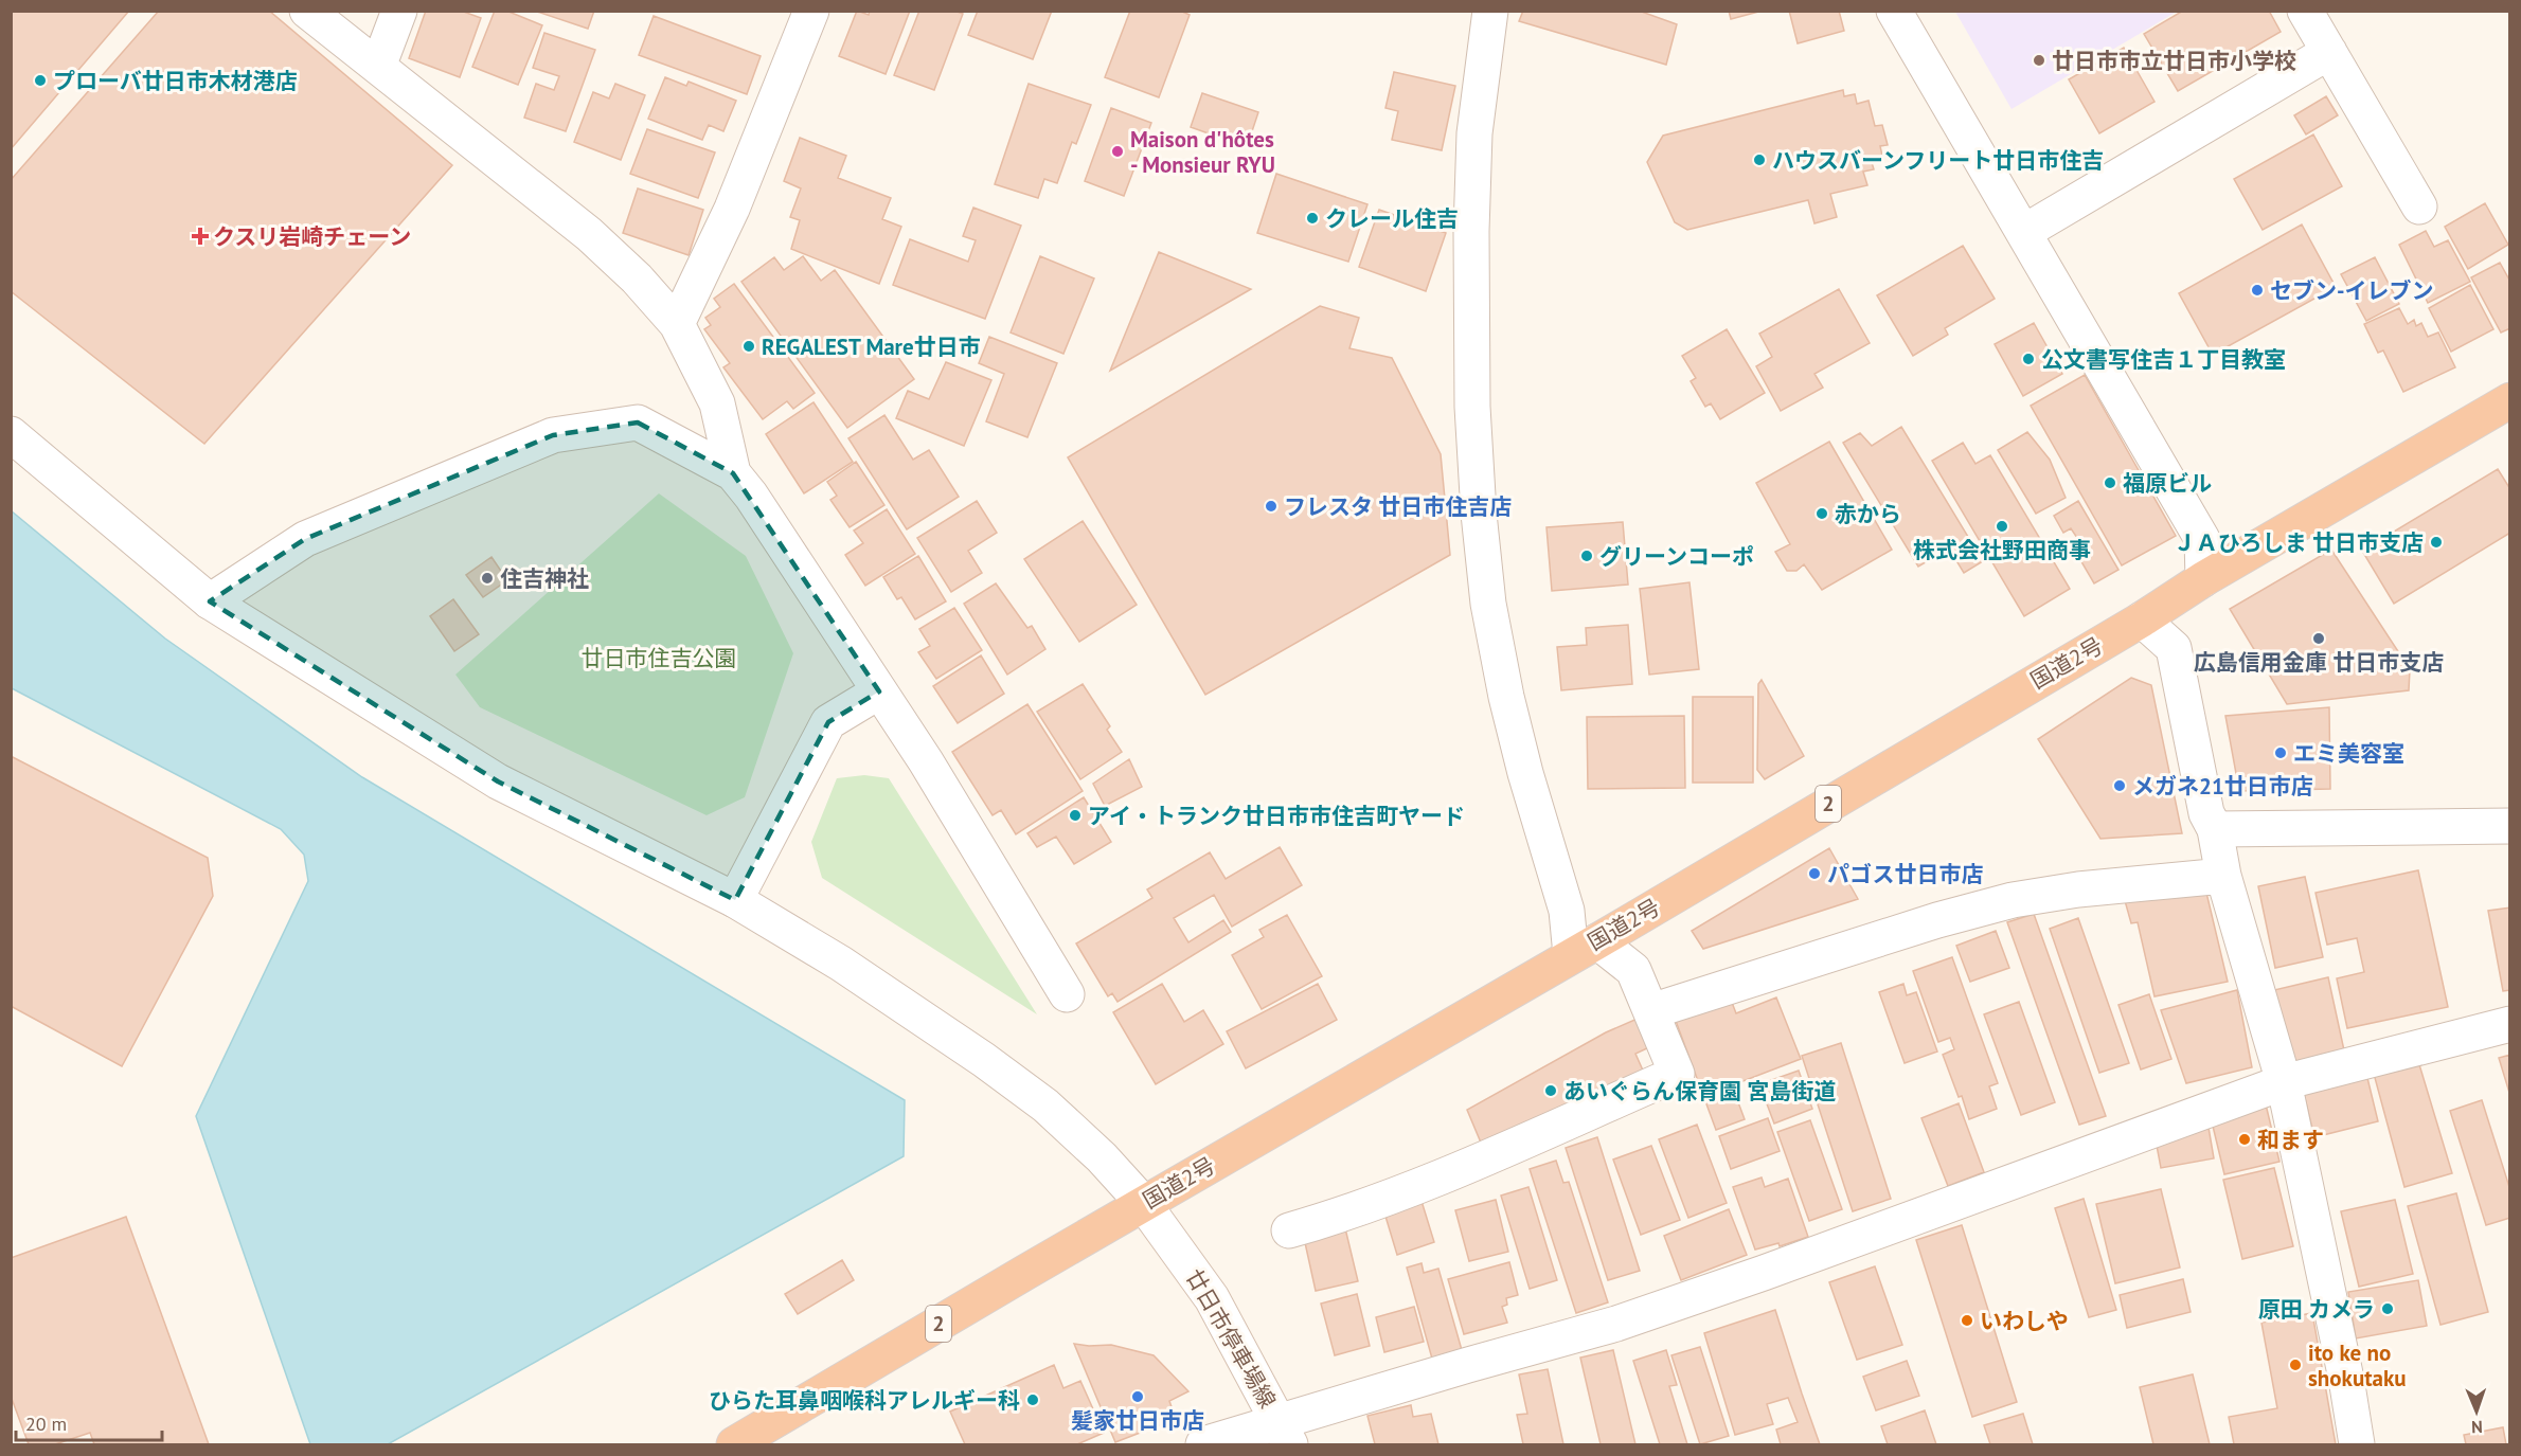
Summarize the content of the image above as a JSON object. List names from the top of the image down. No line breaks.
{"streets":{"highway":["国道2号","2"],"street":["廿日市停車場線"]},"crossings":[["国道2号","廿日市停車場線"]],"parks":["廿日市住吉公園"],"places":{"other":["廿日市市立廿日市小学校","プローバ廿日市木材港店","Maison d'hôtes - Monsieur RYU","ハウスバーンフリート廿日市住吉","クレール住吉","セブン-イレブン","REGALEST Mare廿日市","公文書写住吉１丁目教室","福原ビル","フレスタ 廿日市住吉店","赤から","株式会社野田商事","ＪＡひろしま 廿日市支店","グリーンコーポ","住吉神社","広島信用金庫 廿日市支店","エミ美容室","メガネ21廿日市店","アイ・トランク廿日市市住吉町ヤード","パゴス廿日市店","あいぐらん保育園 宮島街道","和ます","原田 カメラ","いわしや","ito ke no shokutaku","髪家廿日市店","ひらた耳鼻咽喉科アレルギー科"],"health":["クスリ岩崎チェーン"]},"scale_bar":"20 m","north":"bottom"}
